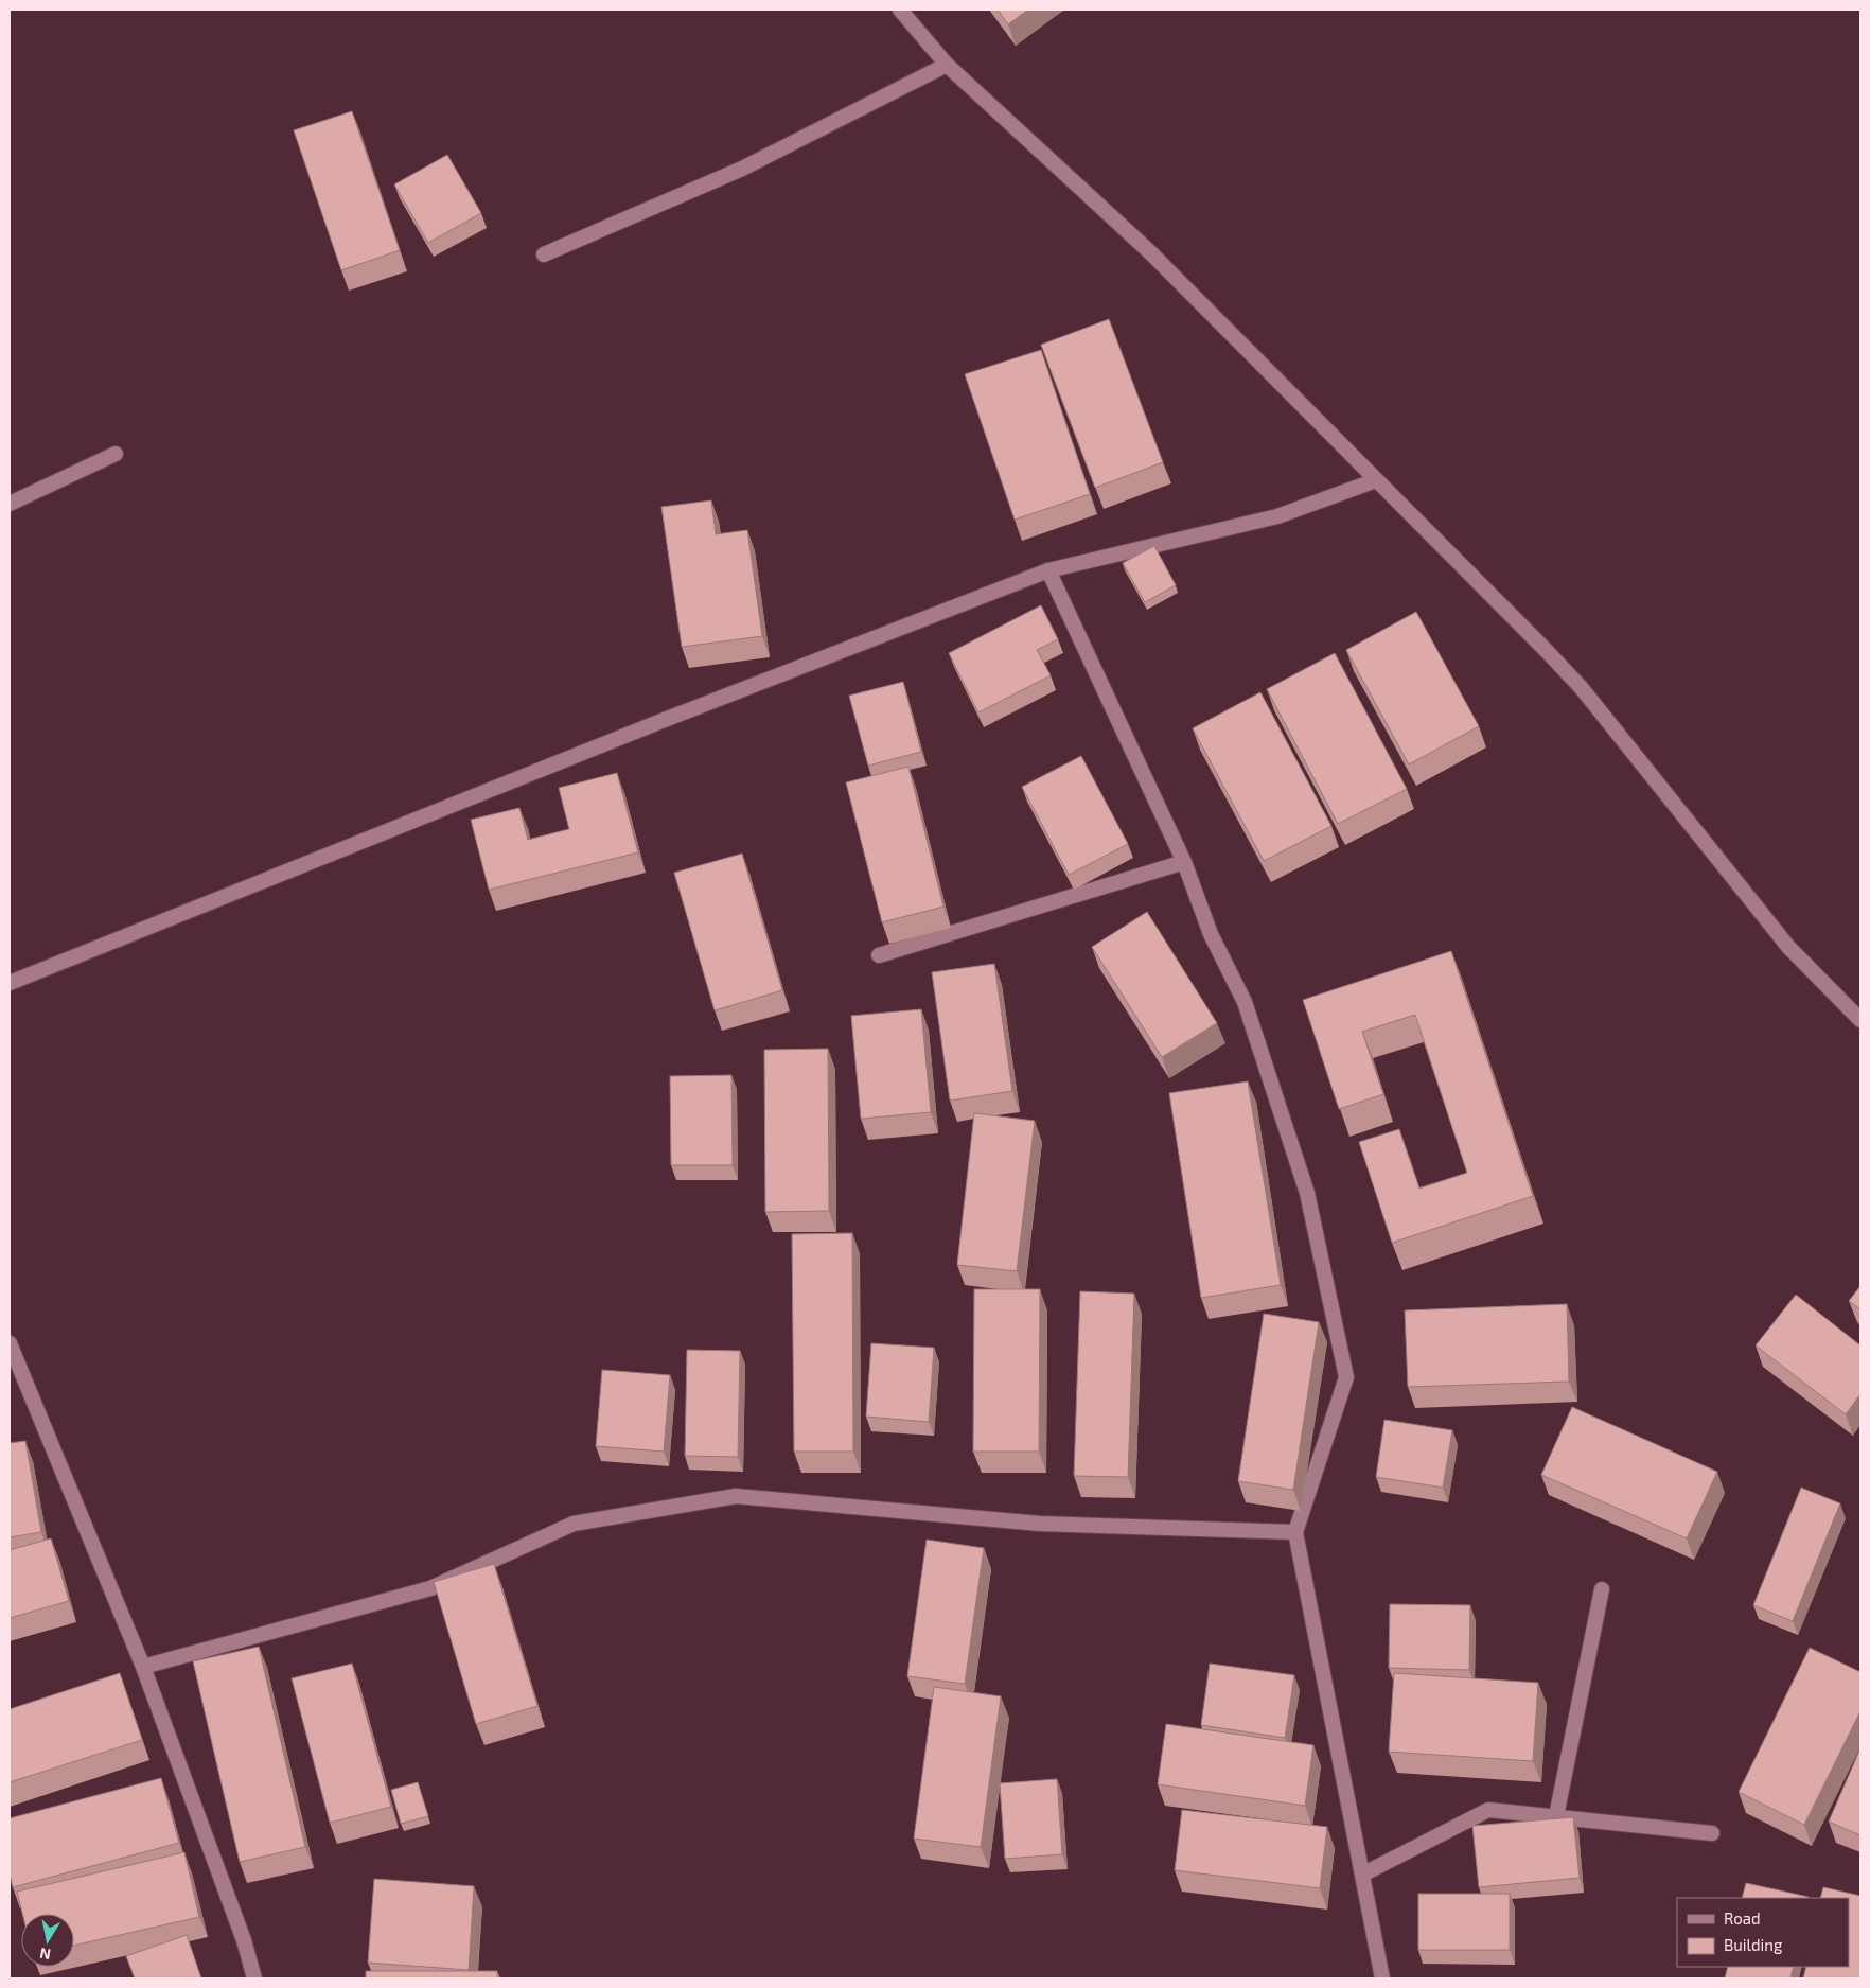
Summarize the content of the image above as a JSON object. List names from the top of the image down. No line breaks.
{"legend":["Road","Building"],"north":"bottom"}
